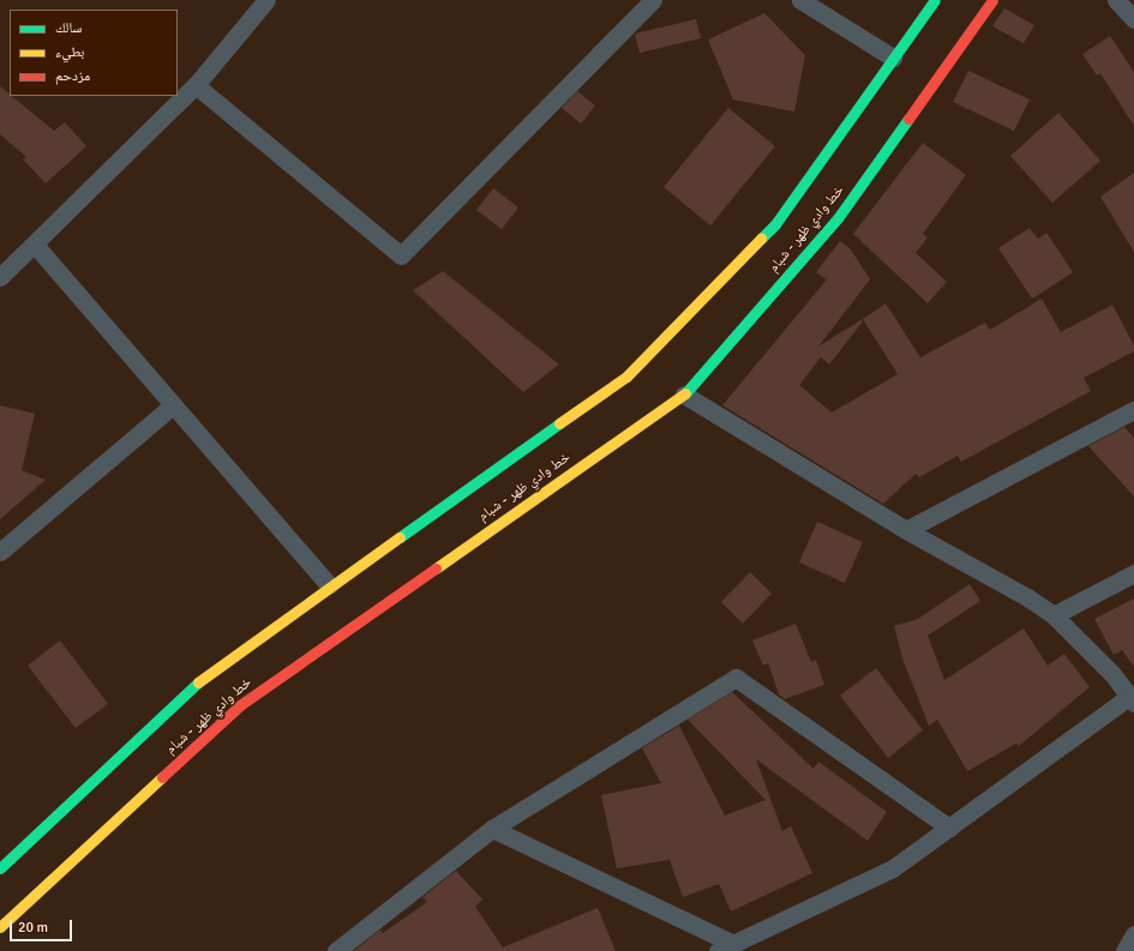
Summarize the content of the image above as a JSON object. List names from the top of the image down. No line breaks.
{"streets":{"main road":["خط وادي ظهر - شبام"]},"legend":["سالك","بطيء","مزدحم"],"scale_bar":"20 m"}
